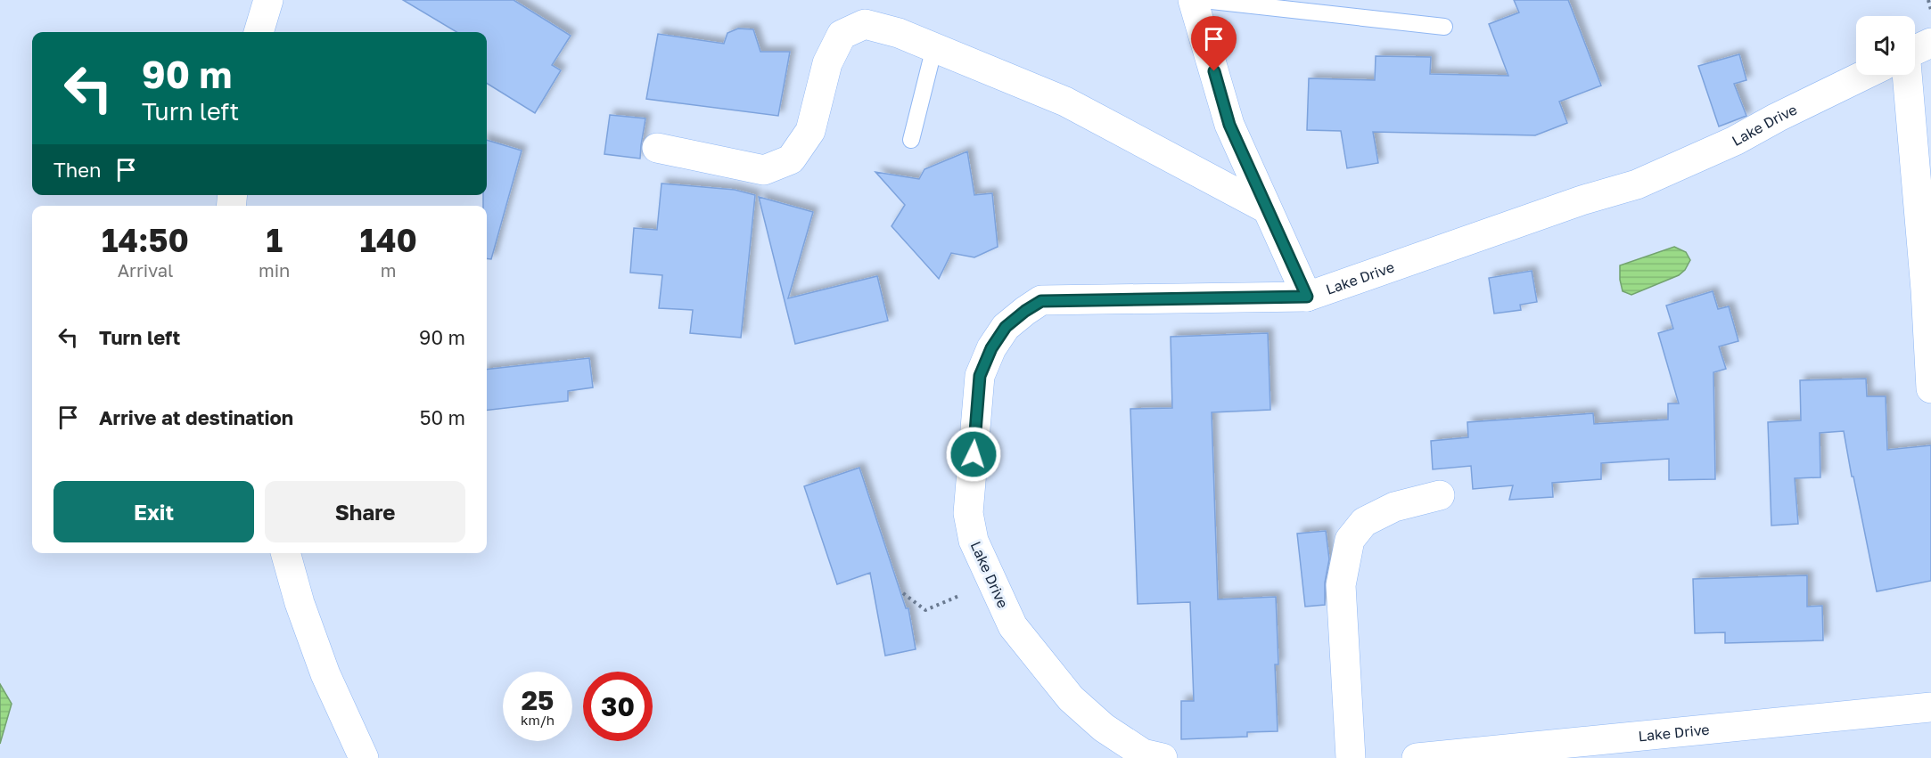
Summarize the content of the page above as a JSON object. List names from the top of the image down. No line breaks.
{"streets":{"street":["Lake Drive"]},"page":{"turn":["90 m","Turn left"],"then":"Then","eta":["14:50","Arrival","1","min","140","m"],"list":[{"name":"Turn left","value":"90 m"},{"name":"Arrive at destination","value":"50 m"}],"buttons":["Exit","Share"],"speed":"25 km/h","limit":"30"}}
